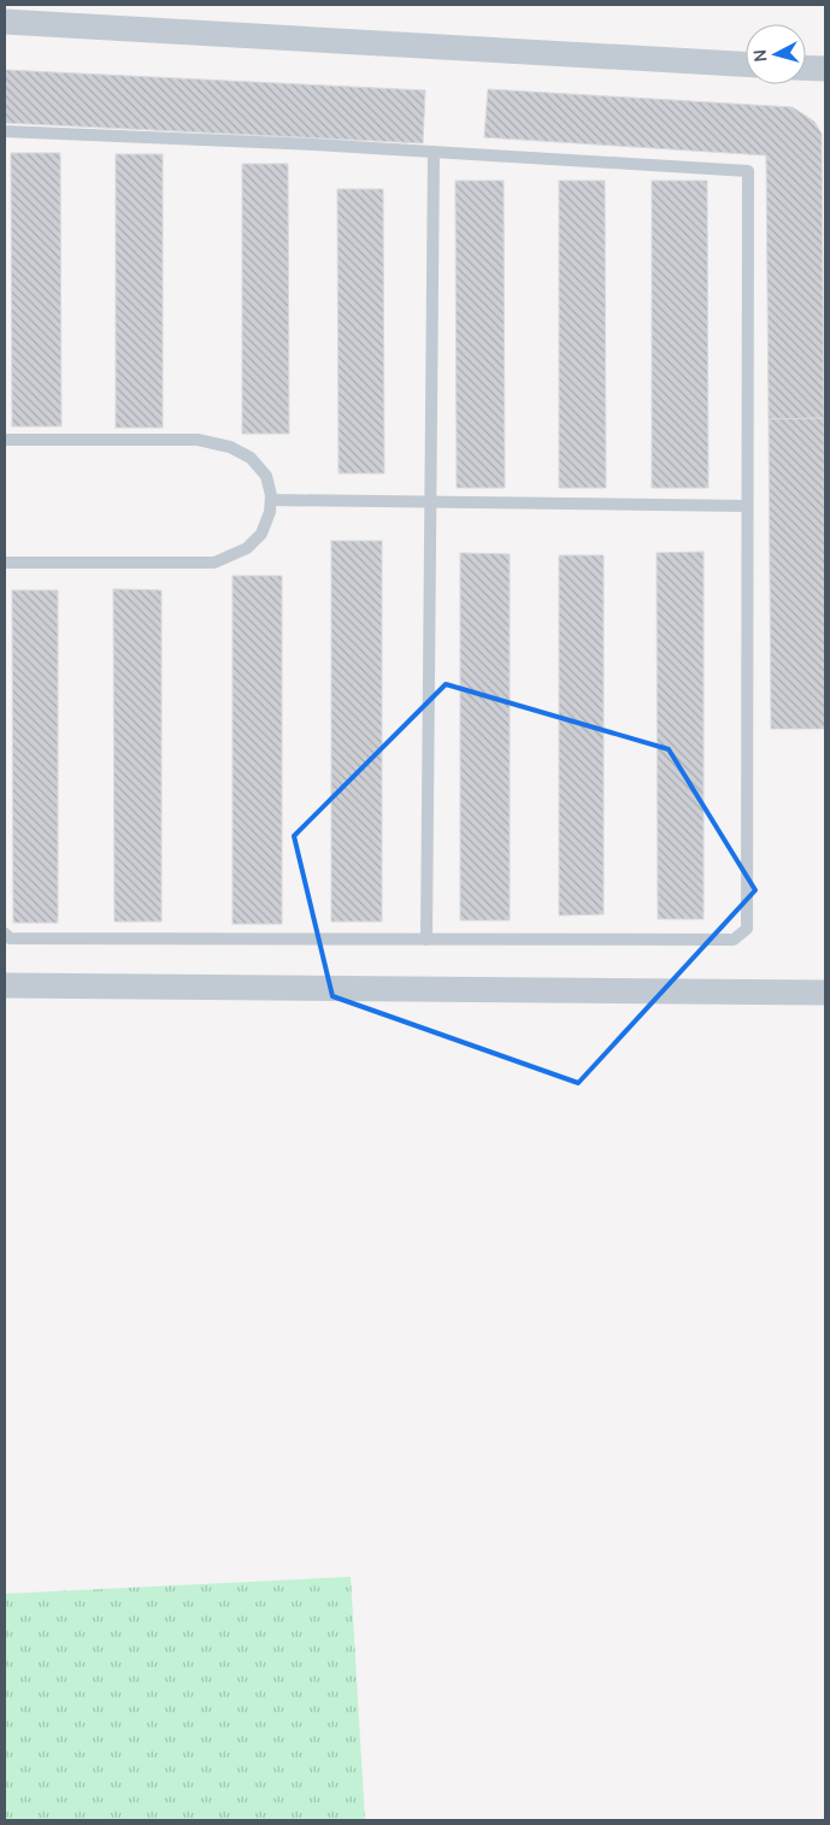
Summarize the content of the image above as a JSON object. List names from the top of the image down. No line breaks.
{"north":"left"}
